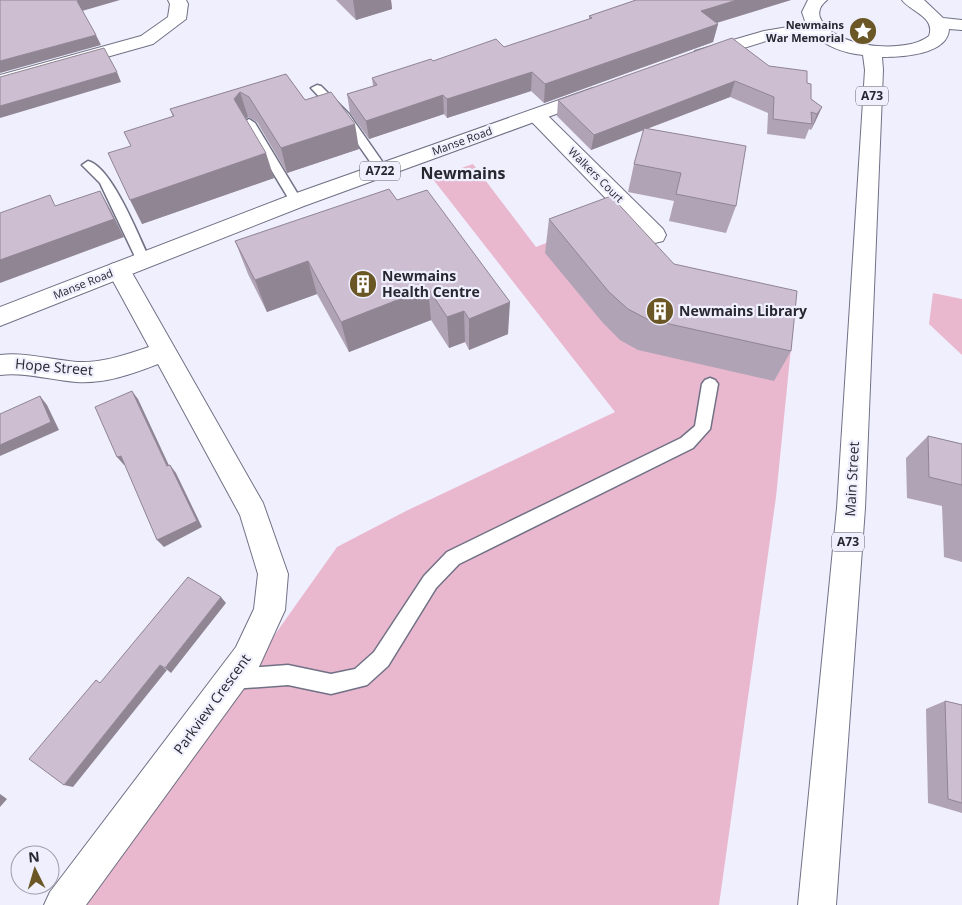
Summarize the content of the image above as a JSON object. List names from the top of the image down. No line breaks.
{"streets":{"main road":["A73","Manse Road","A722","Walkers Court","Hope Street","Main Street","Parkview Crescent"]},"crossings":[["Manse Road","Walkers Court"],["Manse Road","Parkview Crescent"],["Hope Street","Parkview Crescent"]],"districts":["Newmains"],"places":{"place":["Newmains War Memorial"],"building":["Newmains Health Centre","Newmains Library"]},"north":"top"}
